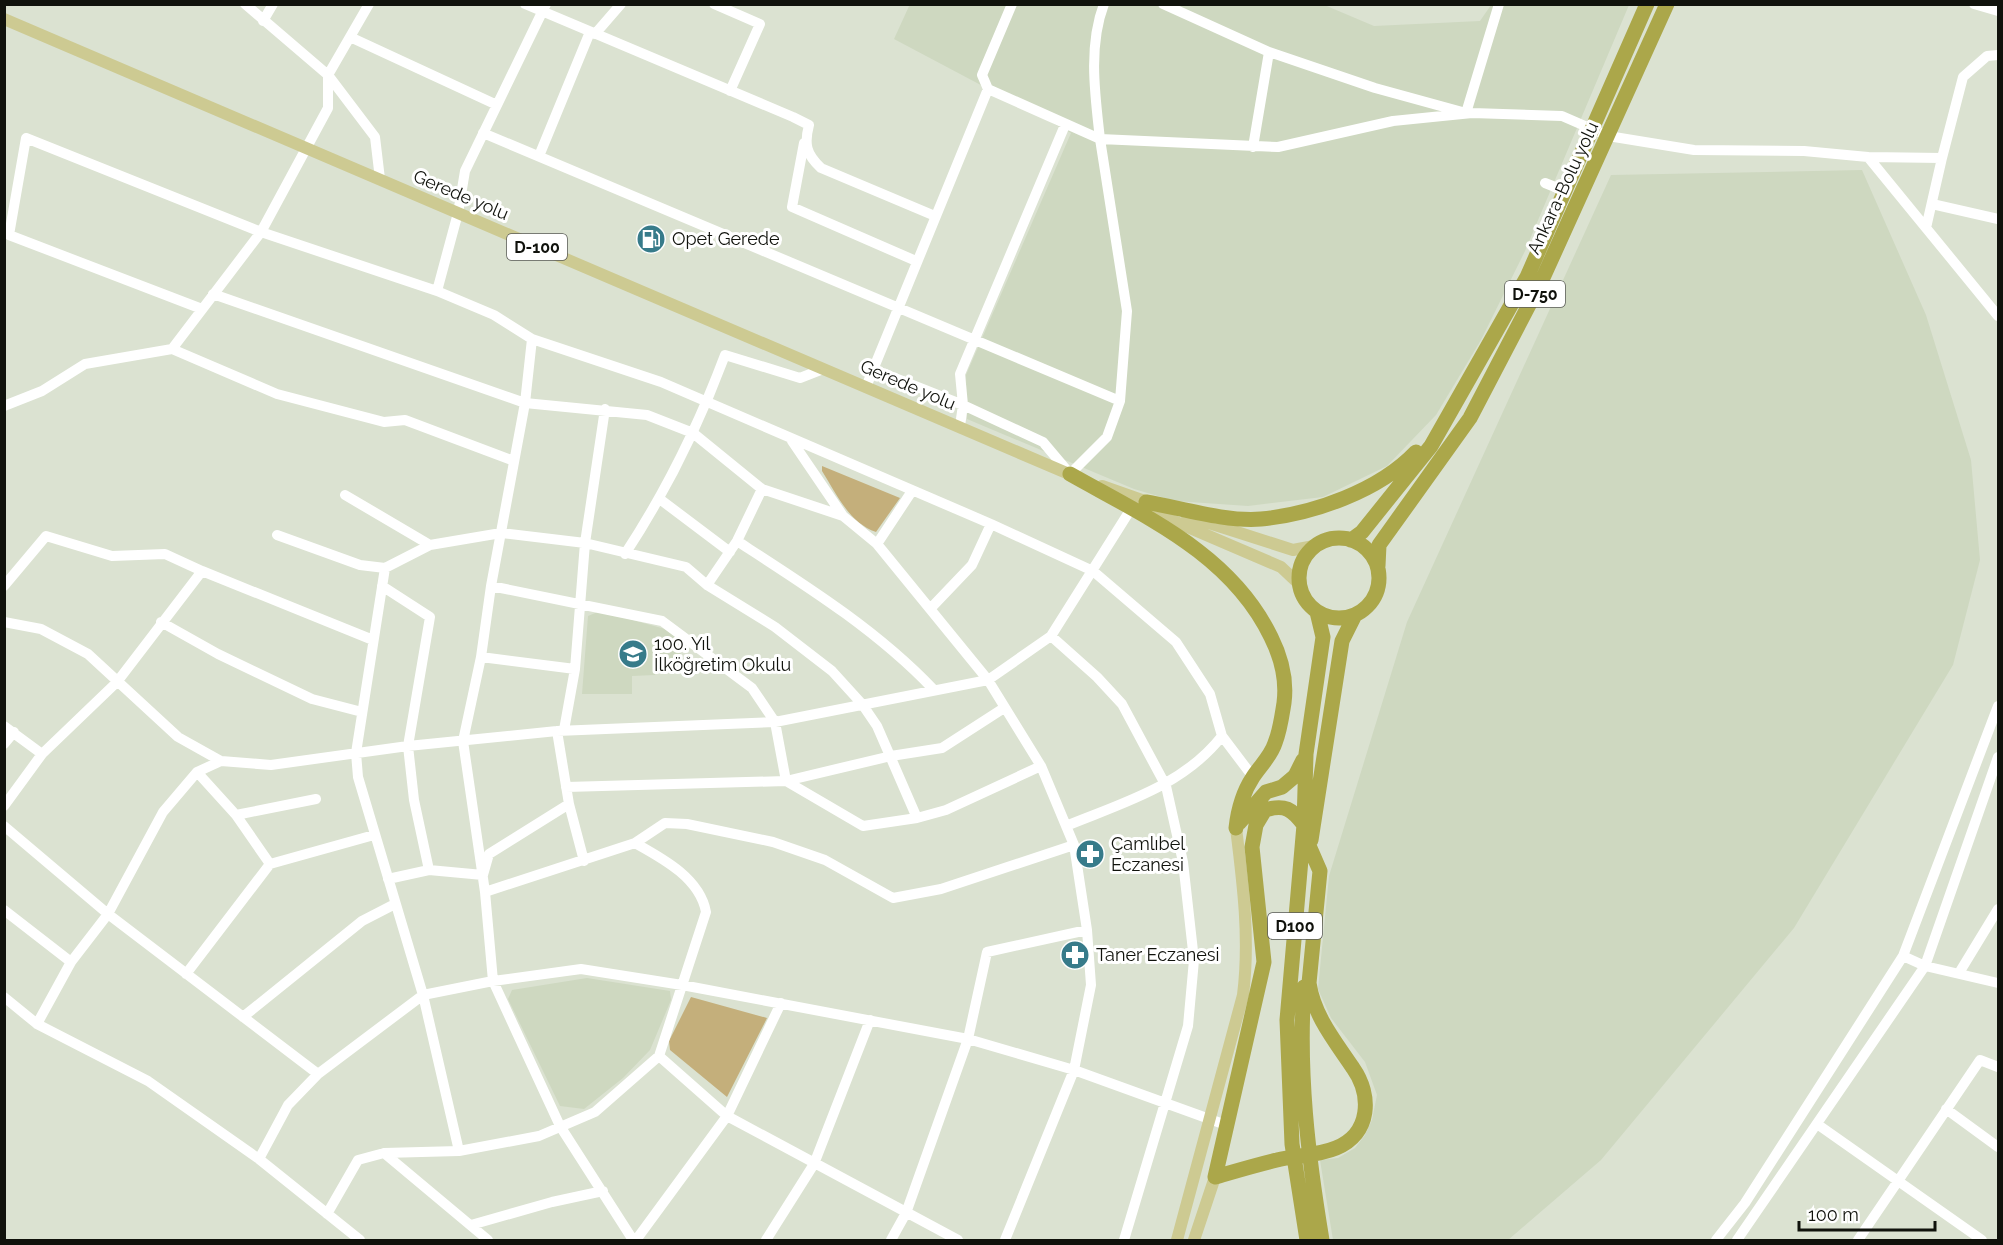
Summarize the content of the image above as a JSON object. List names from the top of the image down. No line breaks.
{"streets":{"highway":["Ankara-Bolu yolu","D-750","D100"],"main road":["Gerede yolu","D-100"]},"crossings":[["Ankara-Bolu yolu","D100"]],"places":{"fuel station":["Opet Gerede"],"school or university":["100. Yıl İlköğretim Okulu"],"pharmacy":["Çamlıbel Eczanesi","Taner Eczanesi"]},"scale_bar":"100 m"}
